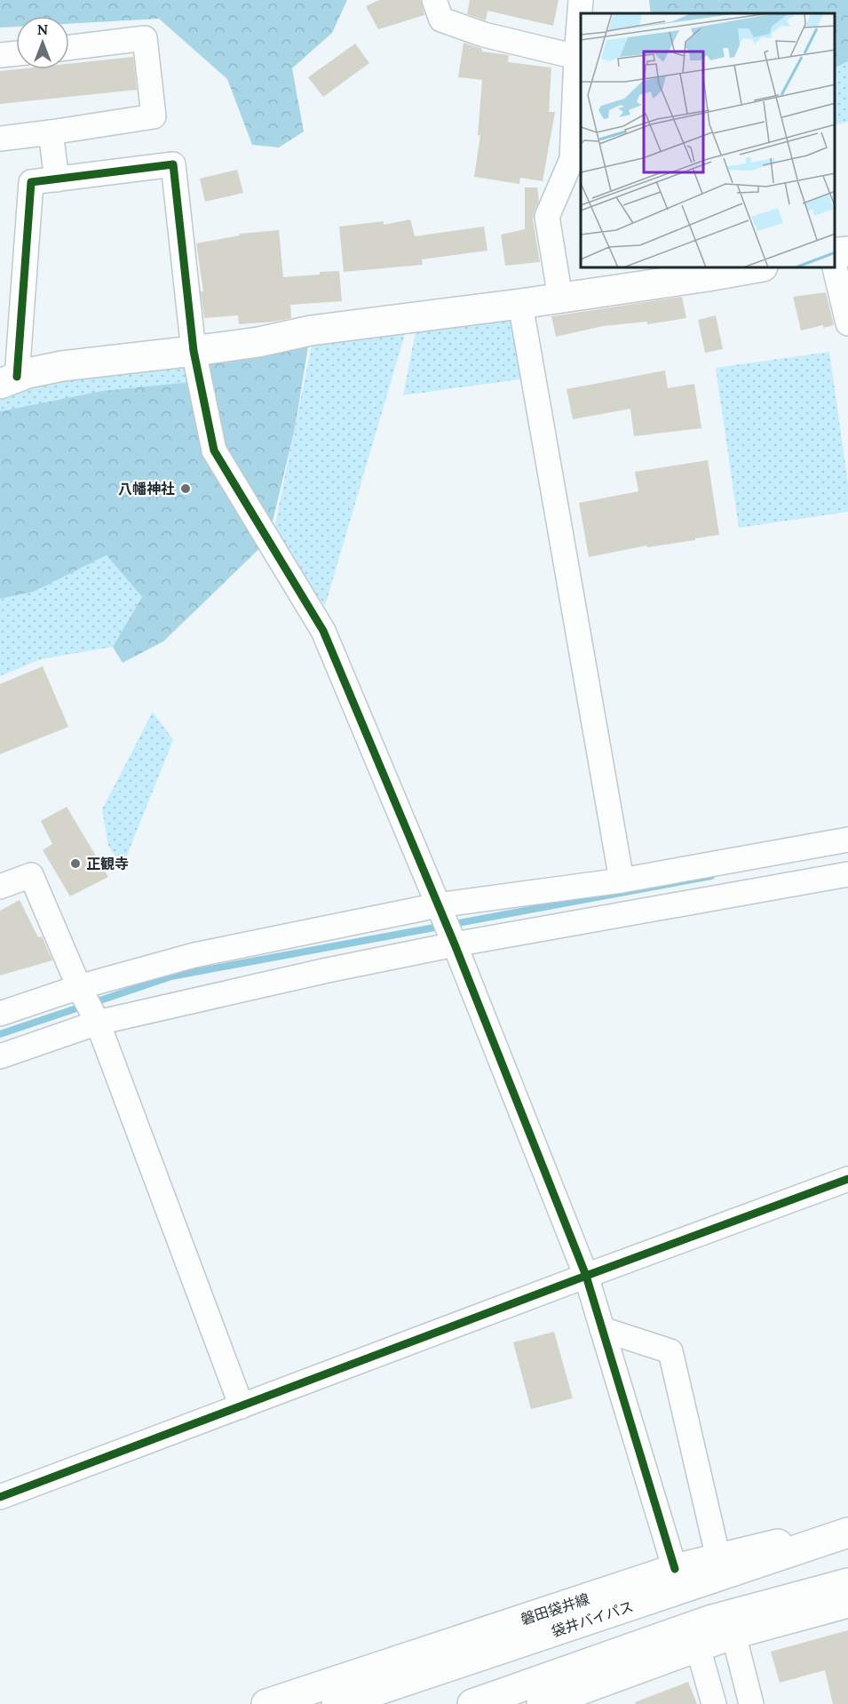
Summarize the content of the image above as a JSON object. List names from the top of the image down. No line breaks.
{"streets":{"main road":["磐田袋井線","袋井バイパス"]},"places":["八幡神社","正観寺"],"north":"top"}
